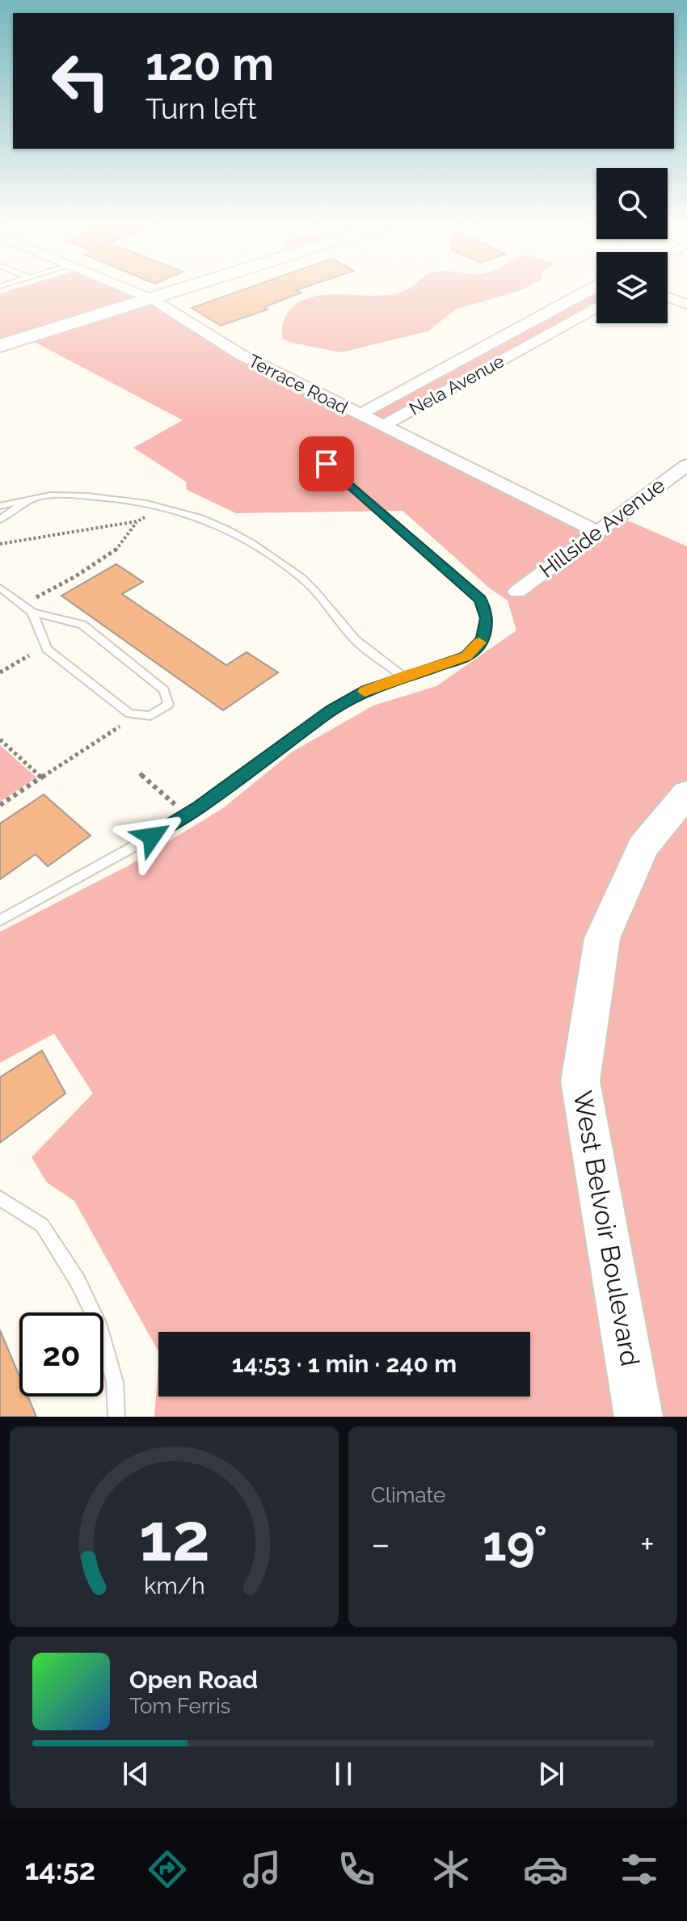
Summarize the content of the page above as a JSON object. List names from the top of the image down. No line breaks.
{"streets":{"main road":["West Belvoir Boulevard"],"street":["Terrace Road","Nela Avenue","Hillside Avenue"]},"crossings":[["Terrace Road","Nela Avenue"],["Terrace Road","Hillside Avenue"]],"page":{"turn":["120 m","Turn left"],"limit":"20","trip":"14:53 · 1 min · 240 m","tile":"Climate","heat":["−","19°","+"],"song":["Open Road","Tom Ferris"],"tabs":"14:52","gauge":["12","km/h"]}}
